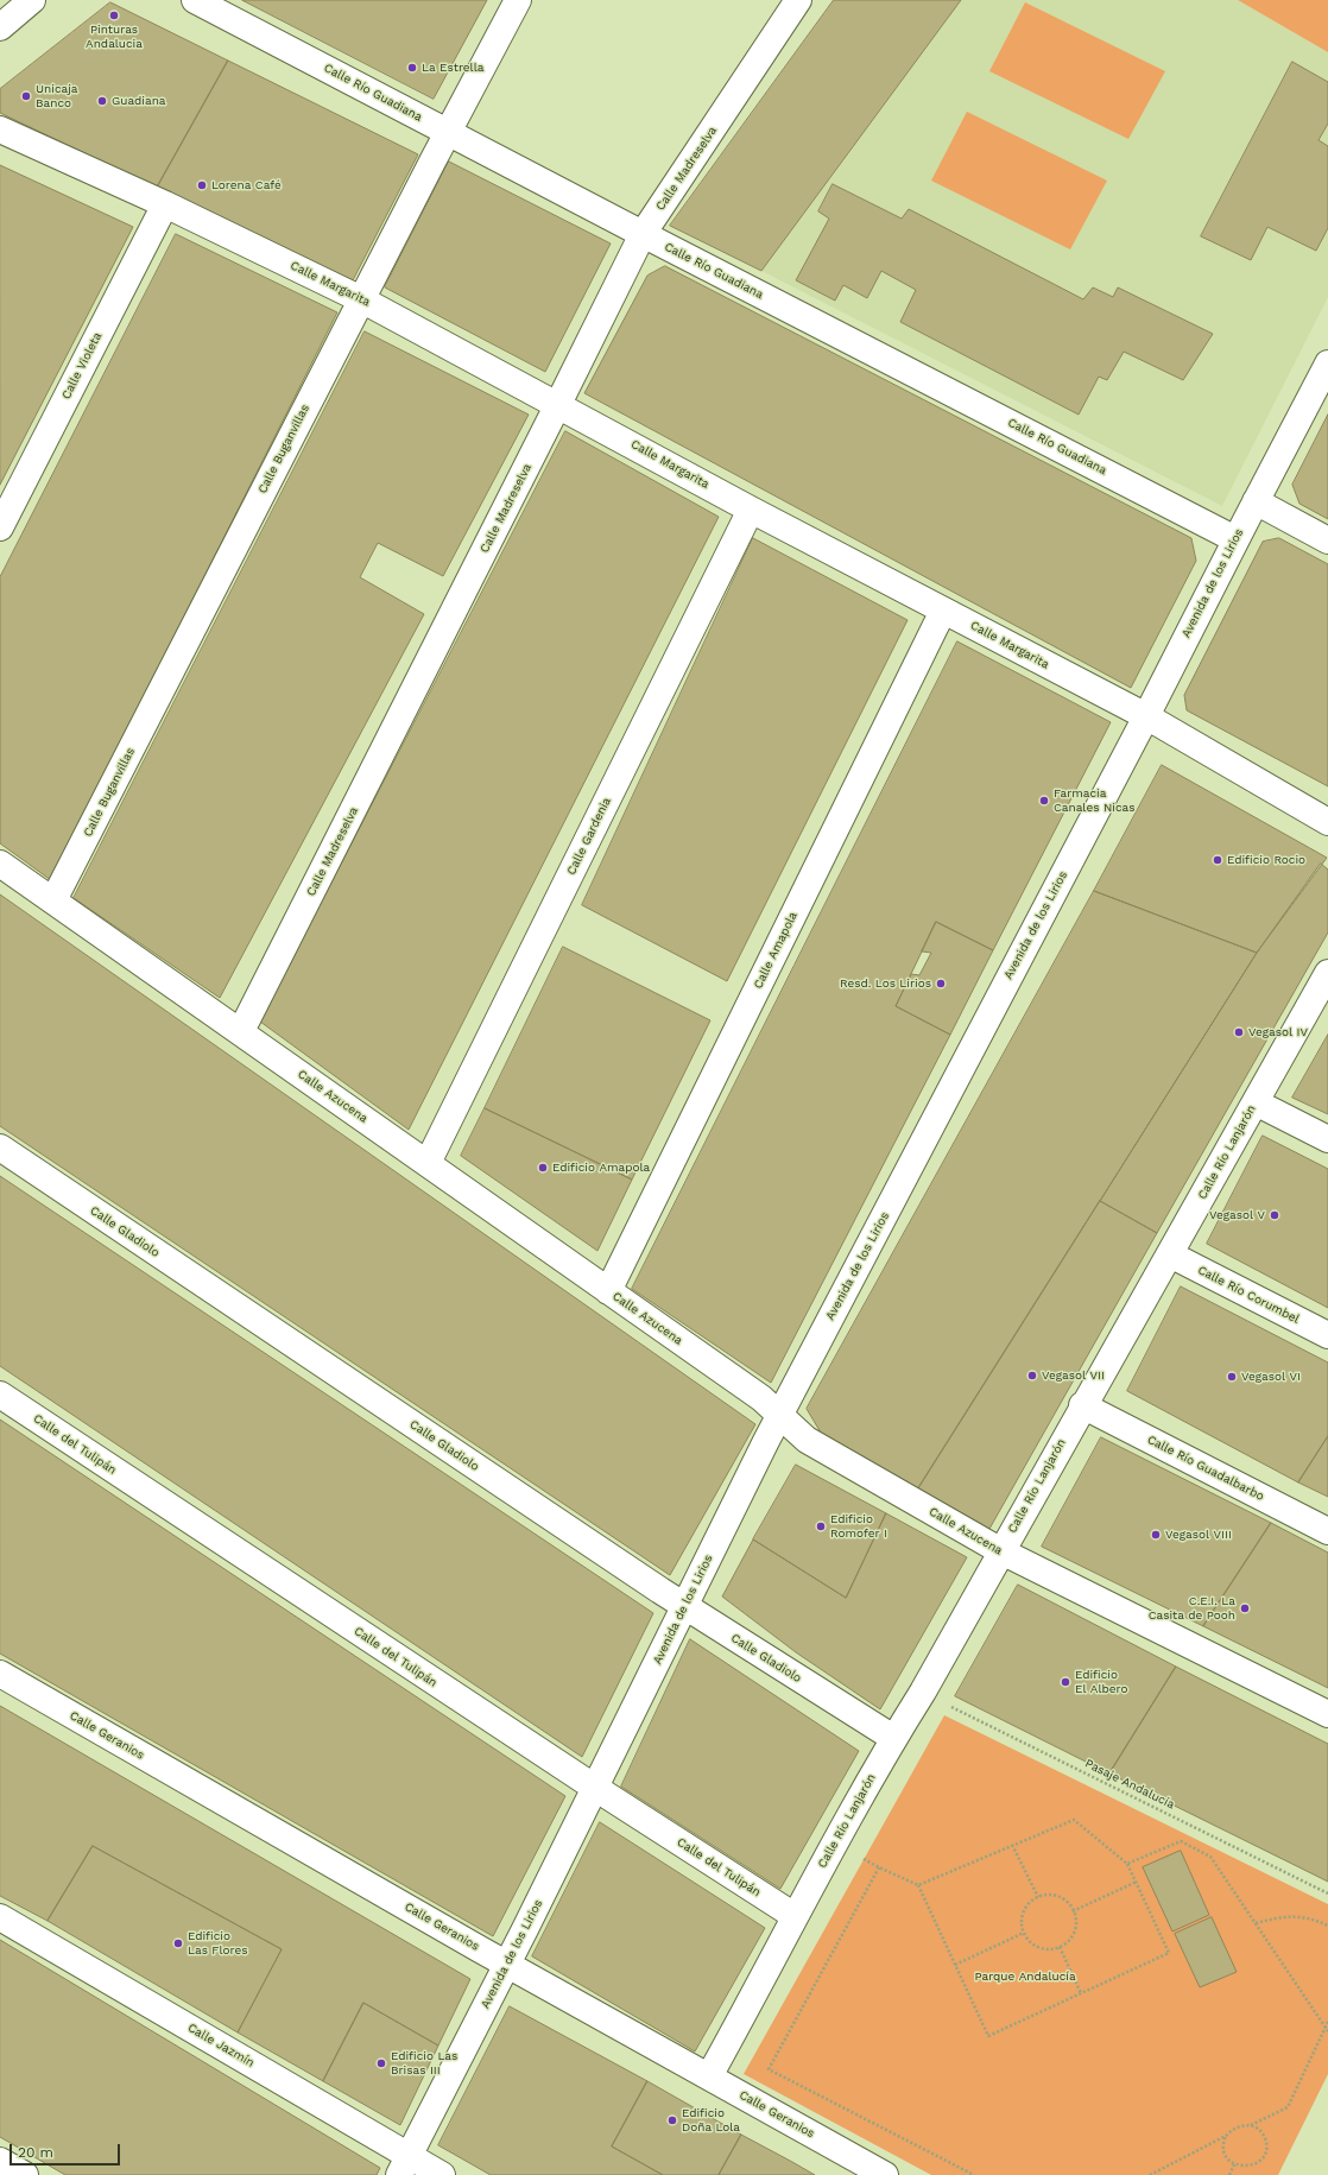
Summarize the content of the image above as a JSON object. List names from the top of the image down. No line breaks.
{"streets":{"street":["Calle Río Guadiana","Calle Madreselva","Calle Margarita","Calle Violeta","Calle Buganvillas","Avenida de los Lirios","Calle Gardenia","Calle Amapola","Calle Azucena","Calle Río Lanjarón","Calle Gladiolo","Calle Río Corumbel","Calle del Tulipán","Calle Río Guadalbarbo","Calle Geranios","Calle Jazmín"],"path":["Pasaje Andalucía"]},"crossings":[["Calle Río Guadiana","Calle Madreselva"],["Calle Río Guadiana","Calle Buganvillas"],["Calle Río Guadiana","Avenida de los Lirios"],["Calle Madreselva","Calle Margarita"],["Calle Madreselva","Calle Azucena"],["Calle Margarita","Calle Violeta"],["Calle Margarita","Calle Buganvillas"],["Calle Margarita","Avenida de los Lirios"],["Calle Margarita","Calle Gardenia"],["Calle Margarita","Calle Amapola"],["Calle Buganvillas","Calle Azucena"],["Avenida de los Lirios","Calle Azucena"],["Avenida de los Lirios","Calle Gladiolo"],["Avenida de los Lirios","Calle del Tulipán"],["Avenida de los Lirios","Calle Geranios"],["Avenida de los Lirios","Calle Jazmín"],["Calle Gardenia","Calle Azucena"],["Calle Amapola","Calle Azucena"],["Calle Azucena","Calle Río Lanjarón"],["Calle Río Lanjarón","Calle Gladiolo"],["Calle Río Lanjarón","Calle Río Corumbel"],["Calle Río Lanjarón","Calle del Tulipán"],["Calle Río Lanjarón","Calle Río Guadalbarbo"],["Calle Río Lanjarón","Calle Geranios"],["Calle Río Lanjarón","Pasaje Andalucía"]],"parks":["Parque Andalucía"],"places":["Pinturas Andalucia","La Estrella","Unicaja Banco","Guadiana","Lorena Café","Farmacia Canales Nicas","Edificio Rocio","Resd. Los Lirios","Vegasol IV","Edificio Amapola","Vegasol V","Vegasol VII","Vegasol VI","Edificio Romofer I","Vegasol VIII","C.E.I. La Casita de Pooh","Edificio El Albero","Edificio Las Flores","Edificio Las Brisas III","Edificio Doña Lola"],"scale_bar":"20 m"}
